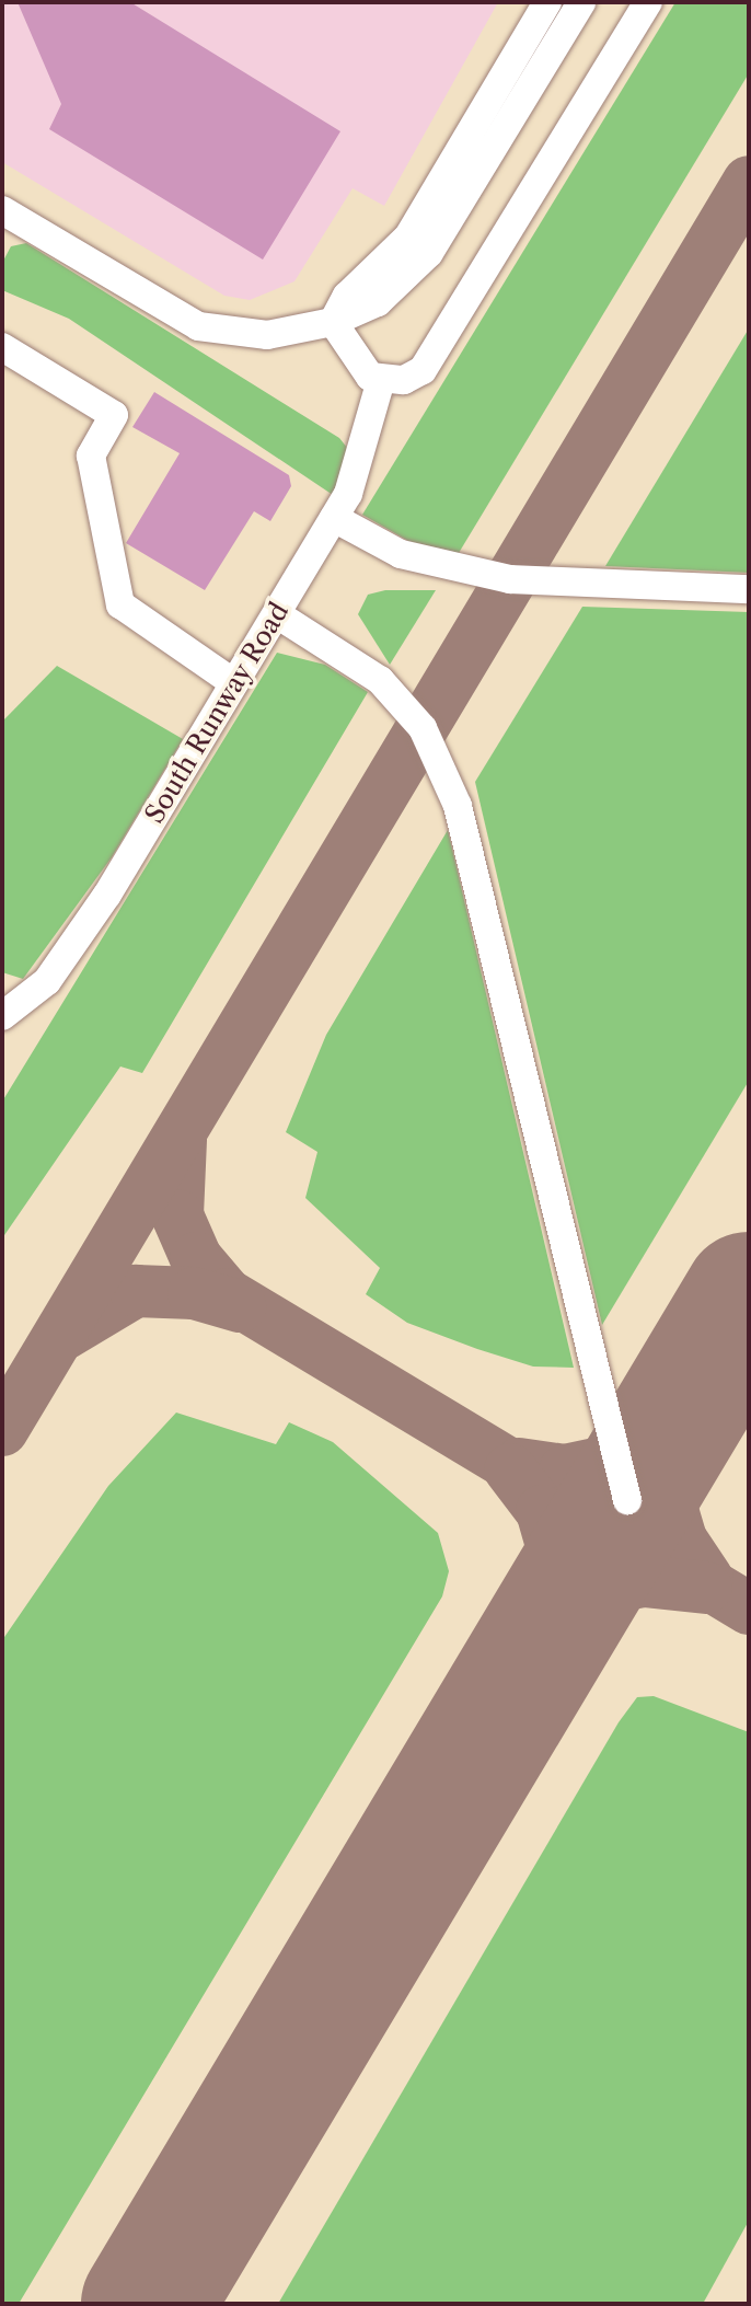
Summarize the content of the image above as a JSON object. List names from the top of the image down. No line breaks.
{"streets":{"lane":["South Runway Road"]}}
